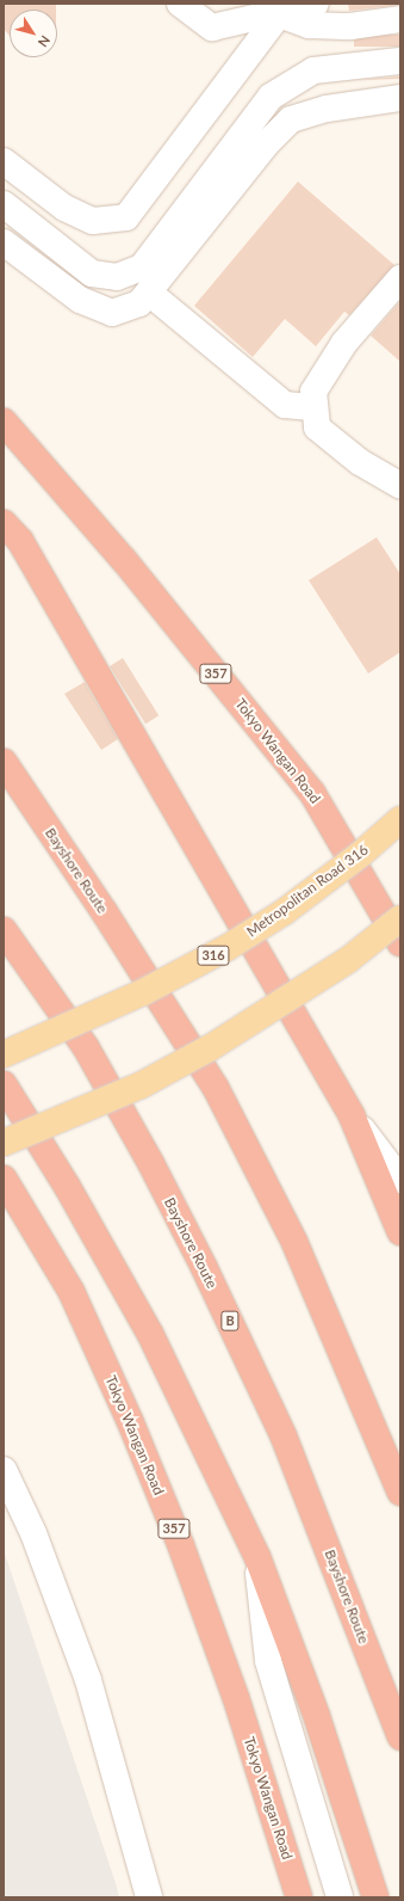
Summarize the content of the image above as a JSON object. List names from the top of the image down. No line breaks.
{"streets":{"highway":["357","Tokyo Wangan Road","Bayshore Route","B"],"main road":["Metropolitan Road 316","316"]},"north":"bottom right"}
